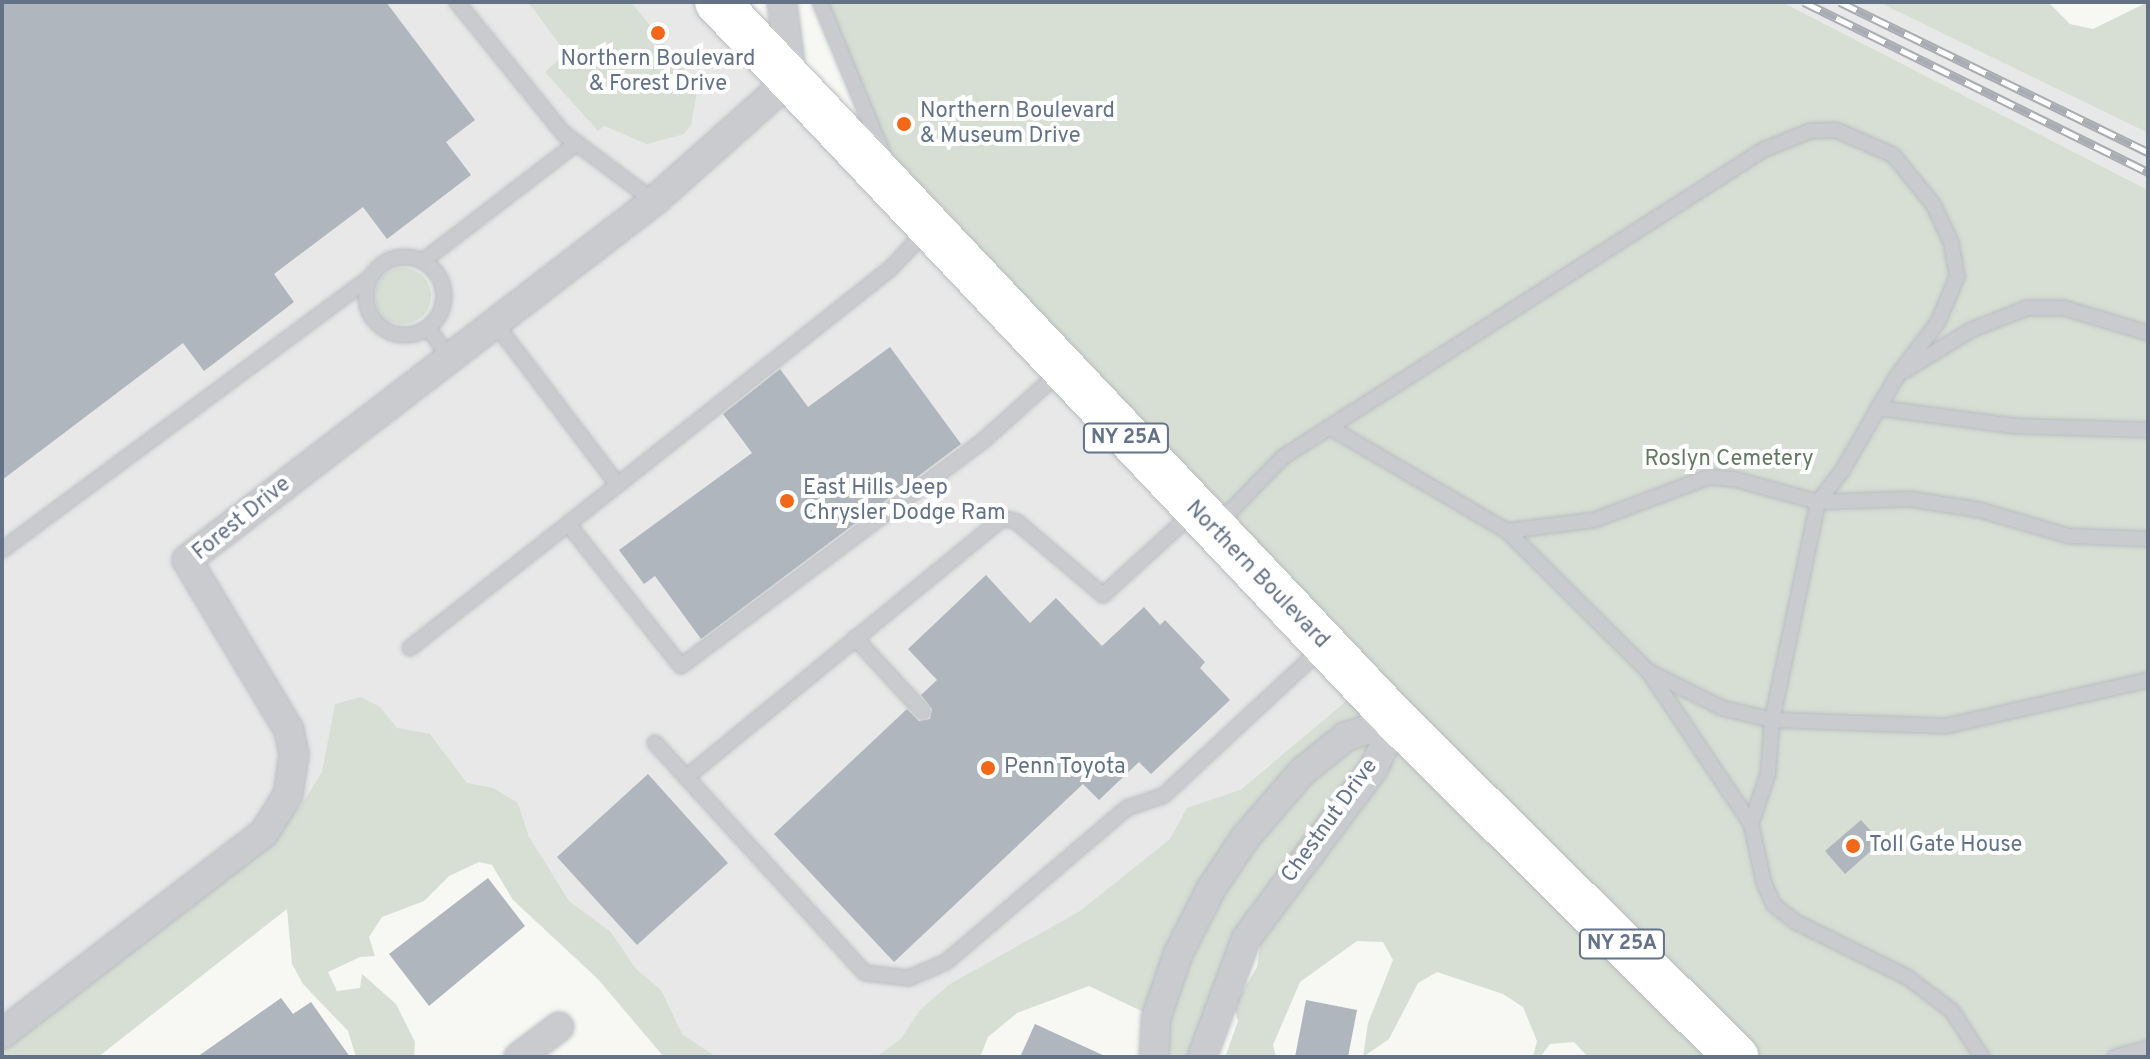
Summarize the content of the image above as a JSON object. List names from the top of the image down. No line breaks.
{"streets":{"main road":["NY 25A","Northern Boulevard"],"street":["Forest Drive","Chestnut Drive"]},"crossings":[["Forest Drive","Northern Boulevard"],["Northern Boulevard","Chestnut Drive"]],"parks":["Roslyn Cemetery"],"places":["Northern Boulevard & Forest Drive","Northern Boulevard & Museum Drive","East Hills Jeep Chrysler Dodge Ram","Penn Toyota","Toll Gate House"]}
